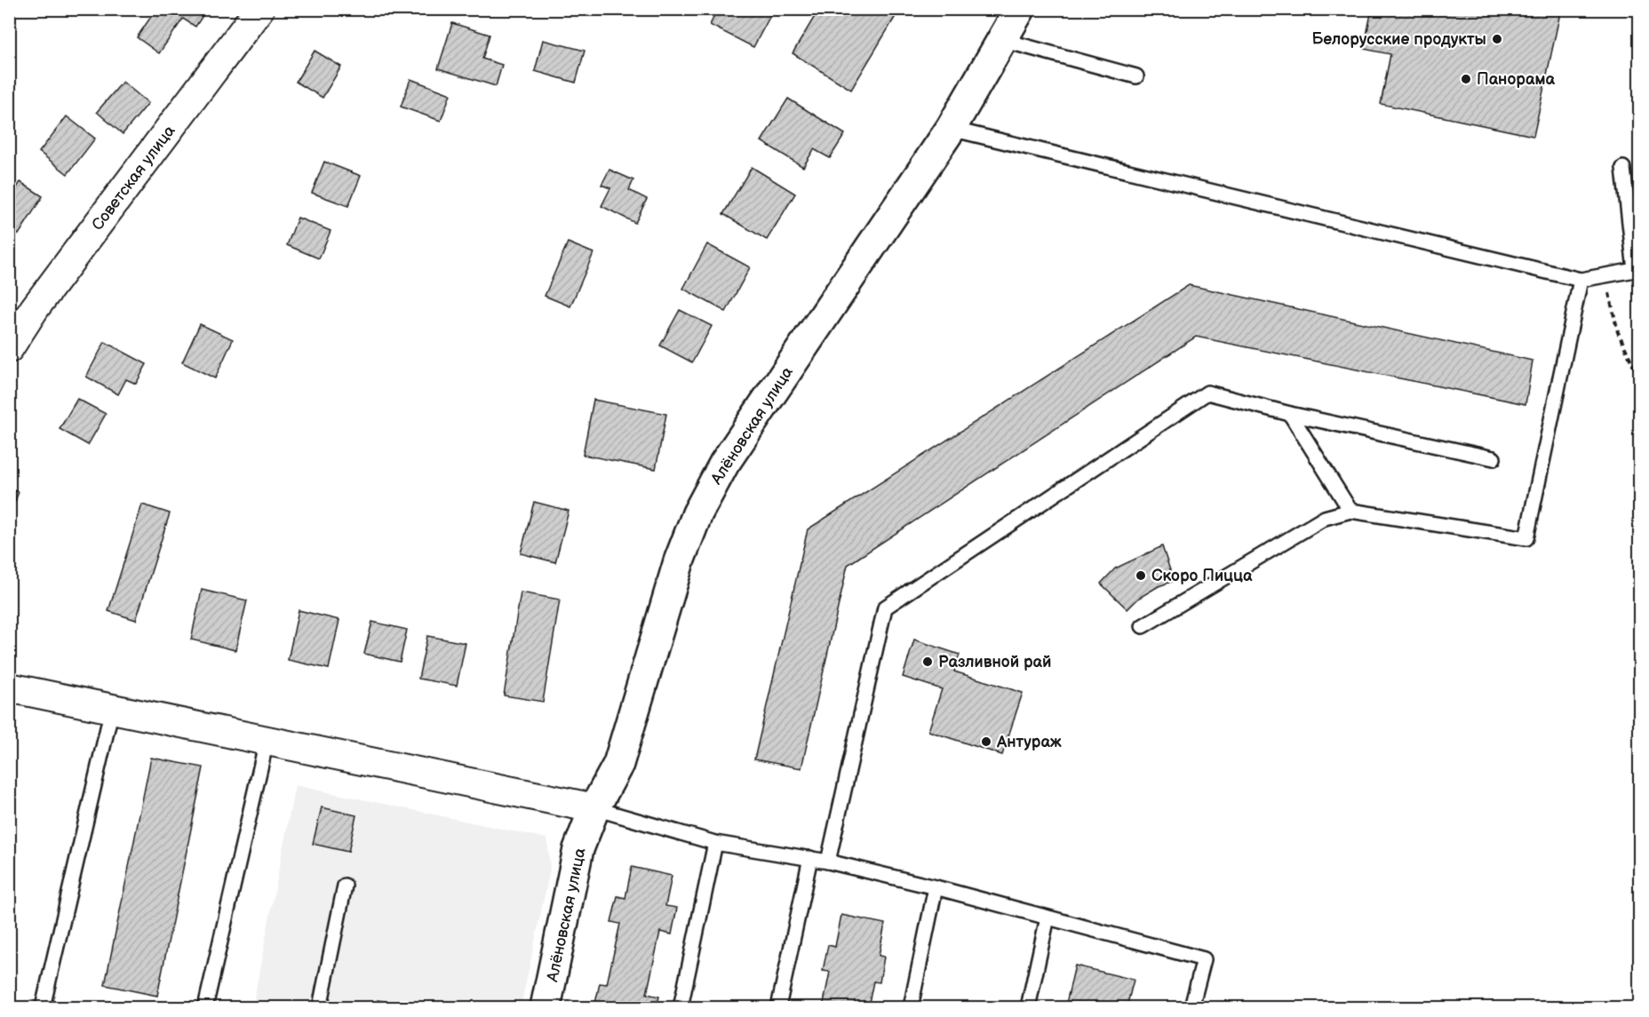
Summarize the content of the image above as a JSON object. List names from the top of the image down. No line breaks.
{"streets":{"street":["Советская улица","Алёновская улица"]},"places":["Белорусские продукты","Панорама","Скоро Пицца","Разливной рай","Антураж"]}
